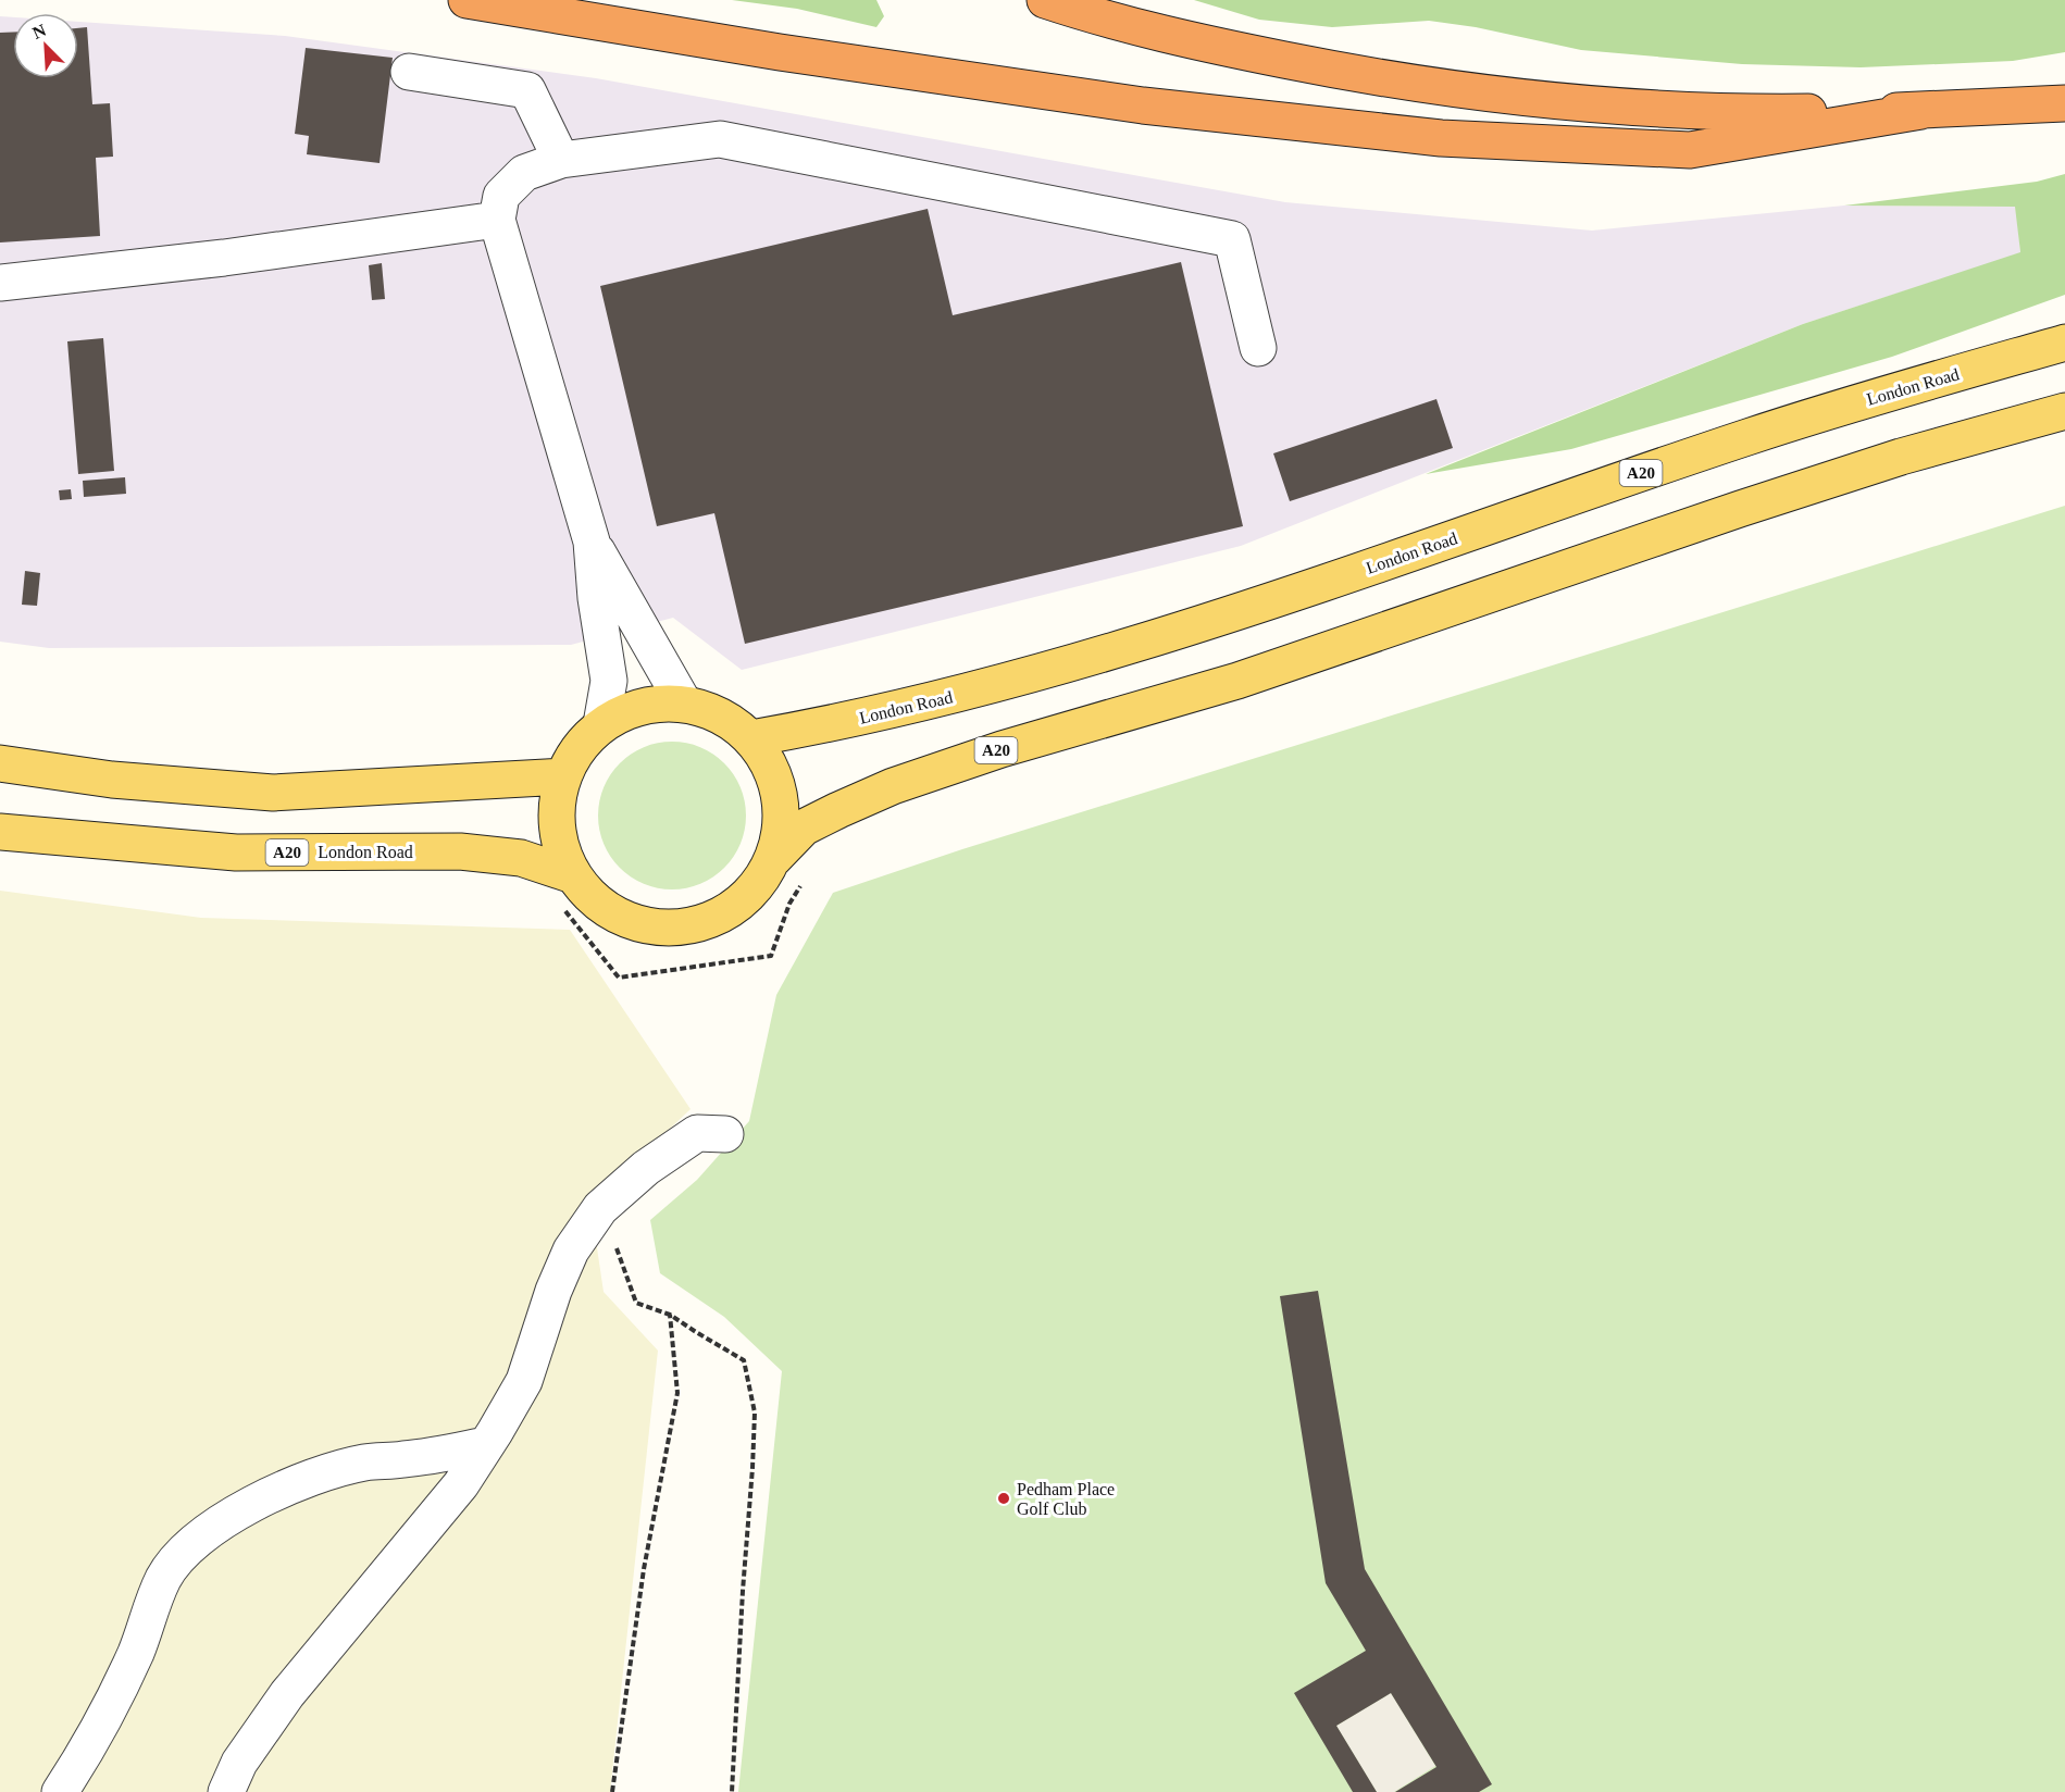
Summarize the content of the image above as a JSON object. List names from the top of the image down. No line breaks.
{"streets":{"main road":["London Road","A20"]},"crossings":[["London Road","A20"]],"places":["Pedham Place Golf Club"],"north":"top left"}
